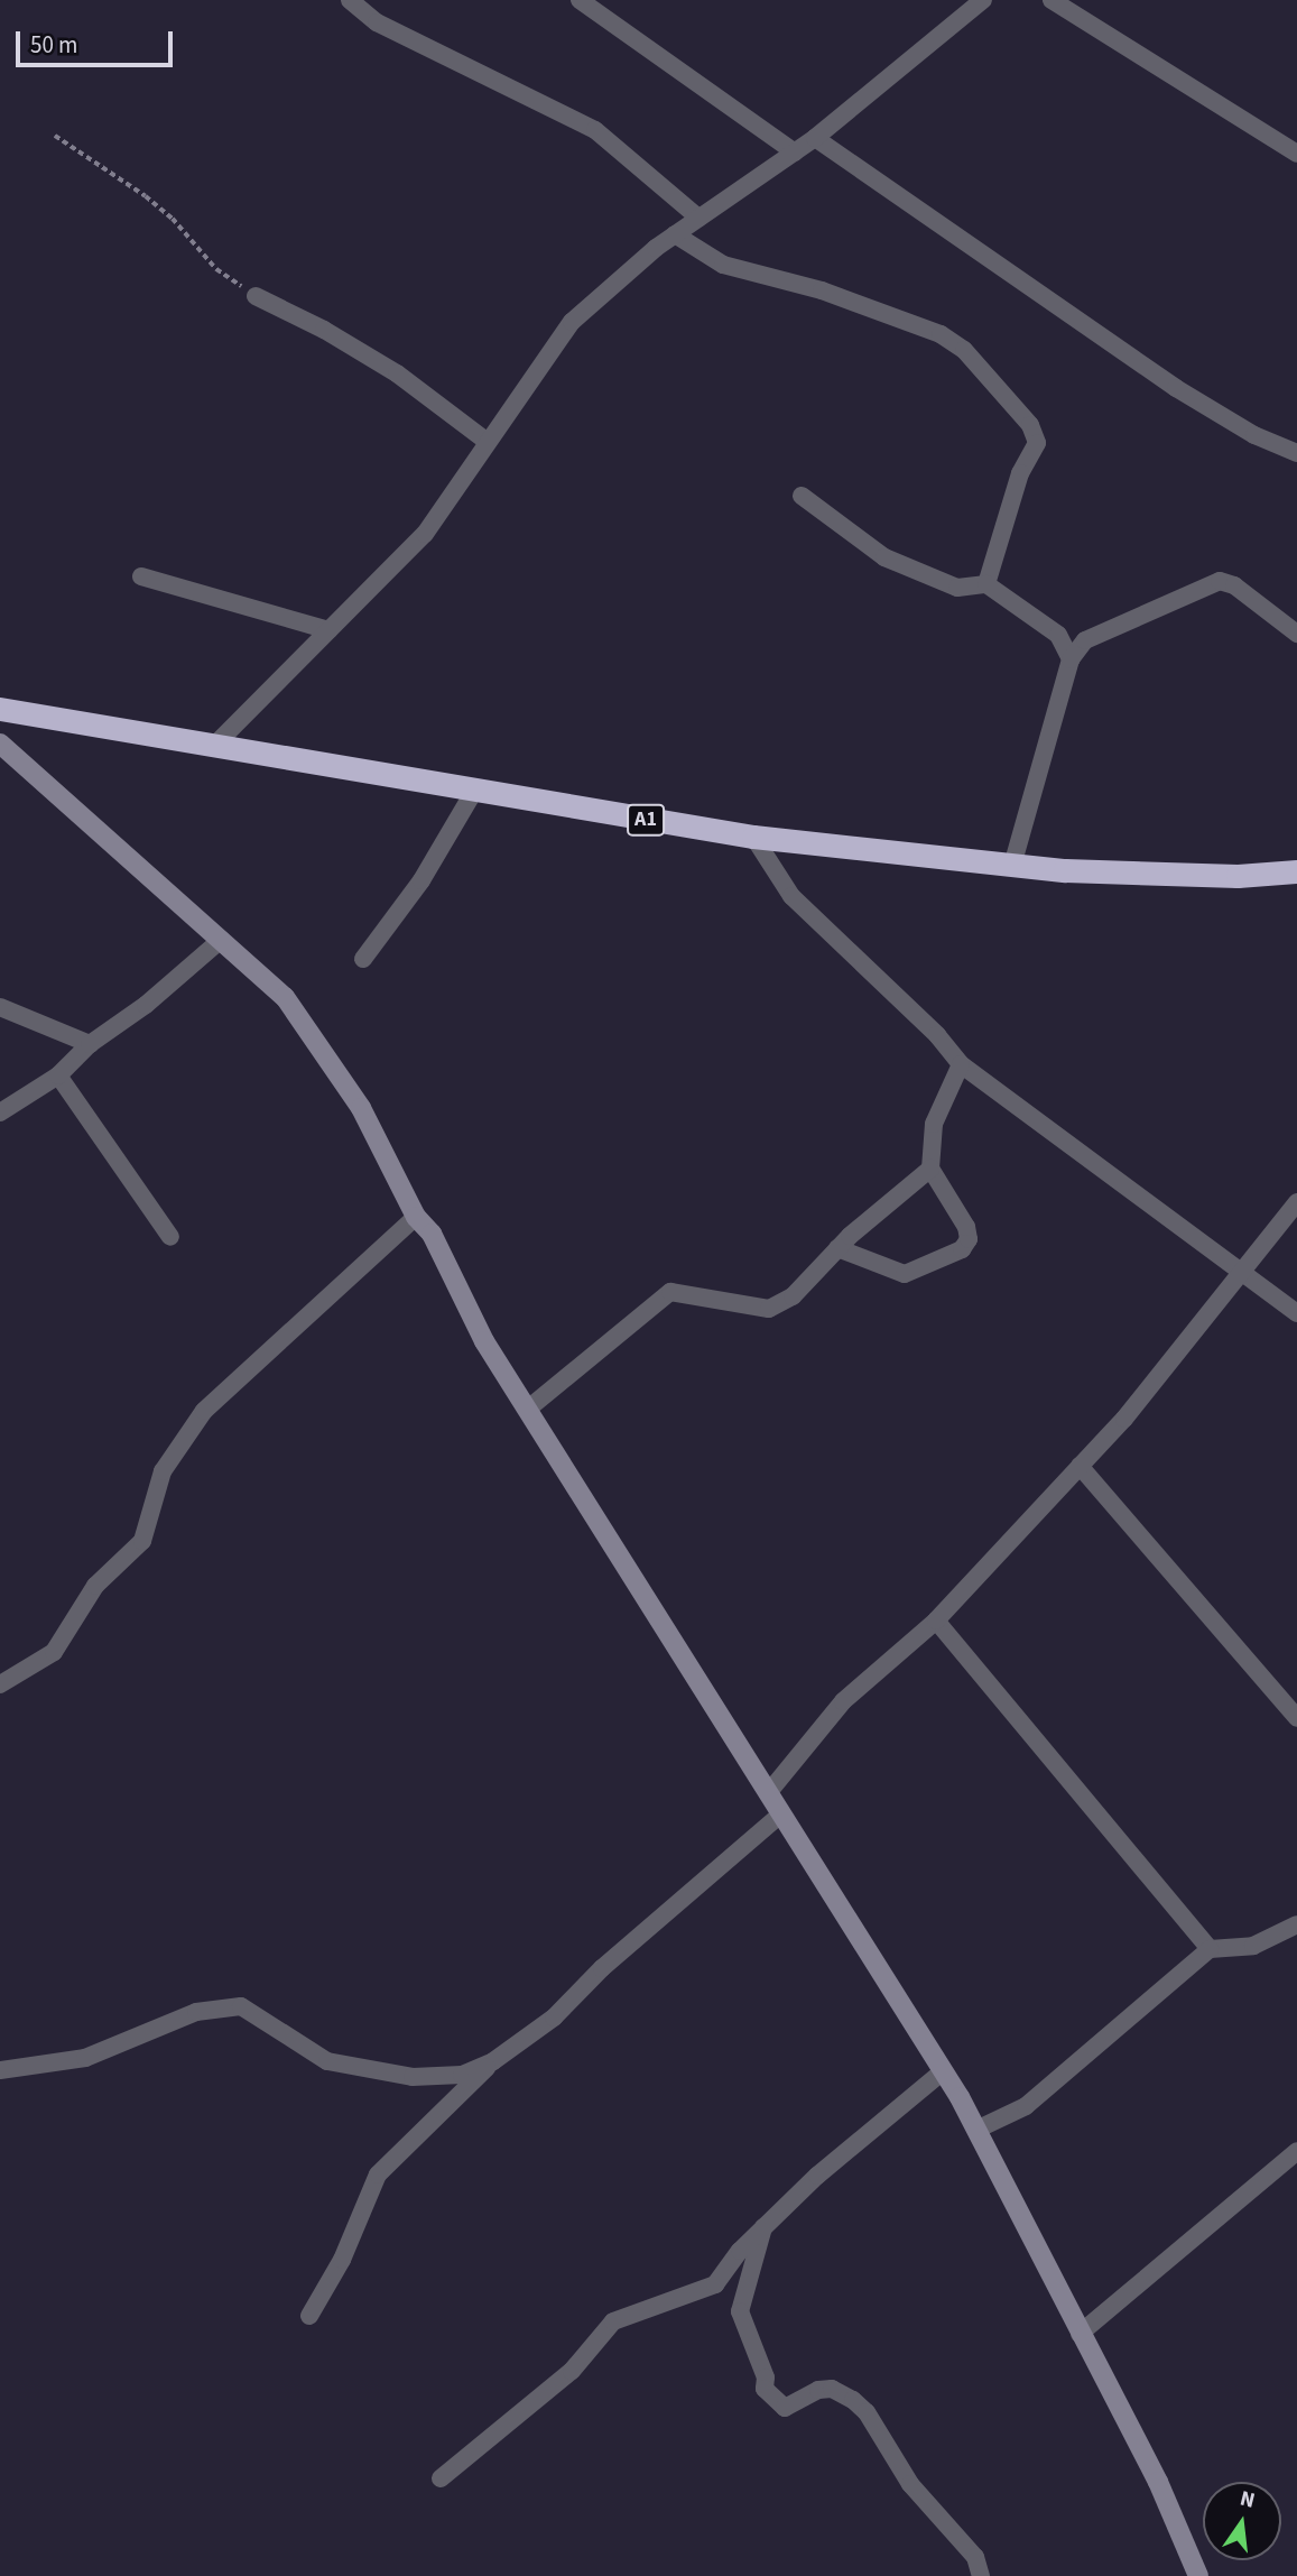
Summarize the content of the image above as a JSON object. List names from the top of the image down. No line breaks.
{"streets":{"highway":["A1"]},"scale_bar":"50 m","north":"top"}
